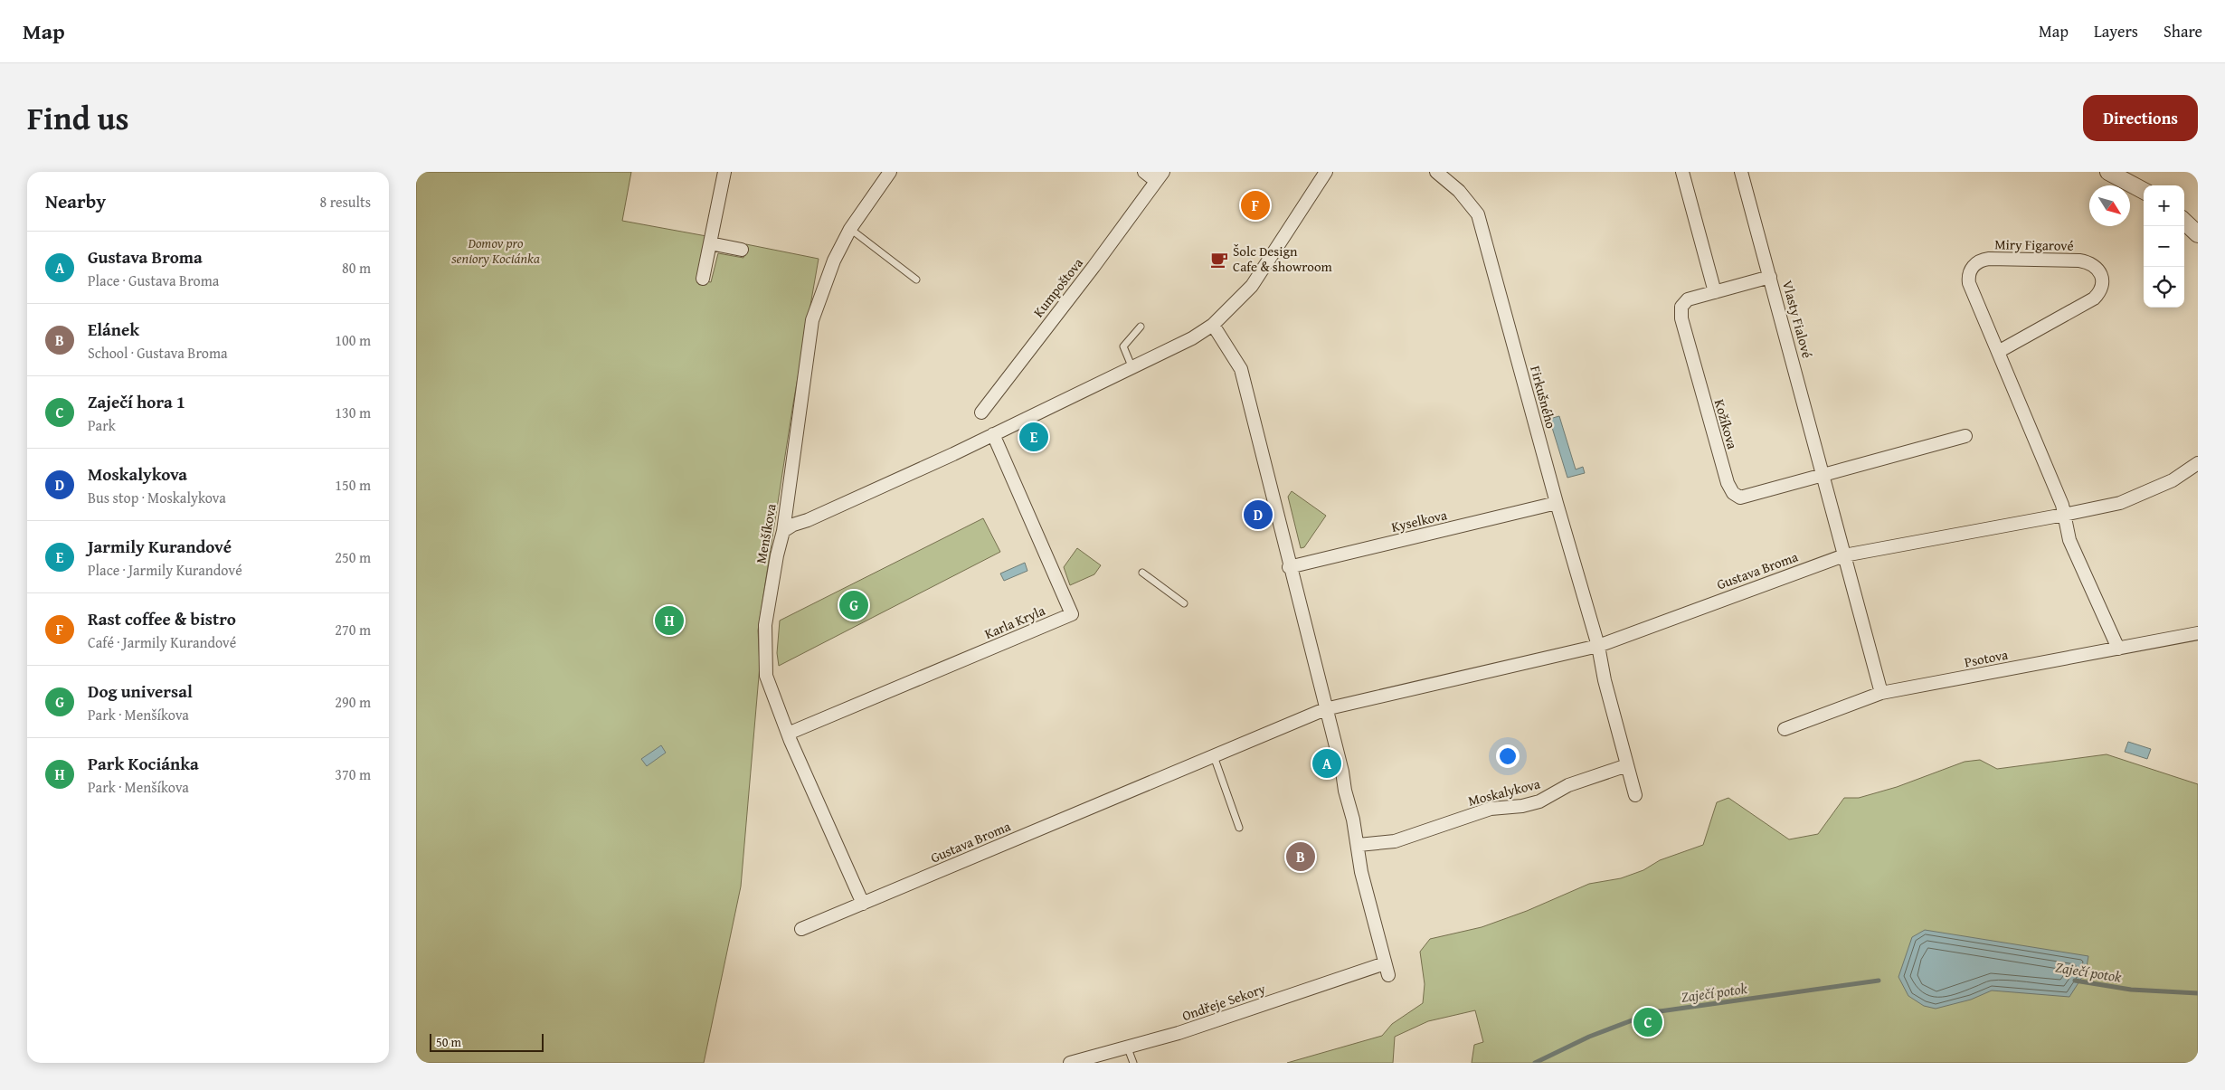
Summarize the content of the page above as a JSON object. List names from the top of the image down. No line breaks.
{"streets":{"street":["Miry Figarové","Kumpoštova","Vlasty Fialové","Firkušného","Kožíkova","Kyselkova","Menšíkova","Gustava Broma","Karla Kryla","Psotova","Moskalykova","Ondřeje Sekory"]},"crossings":[["Miry Figarové","Gustava Broma"],["Miry Figarové","Psotova"],["Vlasty Fialové","Kožíkova"],["Vlasty Fialové","Gustava Broma"],["Vlasty Fialové","Psotova"],["Firkušného","Kyselkova"],["Firkušného","Gustava Broma"],["Menšíkova","Gustava Broma"],["Menšíkova","Karla Kryla"]],"water":["Zaječí potok"],"parks":["Domov pro seniory Kociánka"],"places":{"cafe":["Šolc Design Cafe & showroom"]},"scale_bar":"50 m","north":"bottom right","page":{"header":"Map","nav":["Map","Layers","Share"],"title":"Find us","buttons":"Directions","heading":["Nearby","8 results"],"map_buttons":["+","−"],"pins":["F","E","D","G","H","A","B","C"],"list":[{"mark":"A","name":"Gustava Broma","note":"Place · Gustava Broma","value":"80 m"},{"mark":"B","name":"Elánek","note":"School · Gustava Broma","value":"100 m"},{"mark":"C","name":"Zaječí hora 1","note":"Park","value":"130 m"},{"mark":"D","name":"Moskalykova","note":"Bus stop · Moskalykova","value":"150 m"},{"mark":"E","name":"Jarmily Kurandové","note":"Place · Jarmily Kurandové","value":"250 m"},{"mark":"F","name":"Rast coffee & bistro","note":"Café · Jarmily Kurandové","value":"270 m"},{"mark":"G","name":"Dog universal","note":"Park · Menšíkova","value":"290 m"},{"mark":"H","name":"Park Kociánka","note":"Park · Menšíkova","value":"370 m"}],"scale":"50 m"}}
